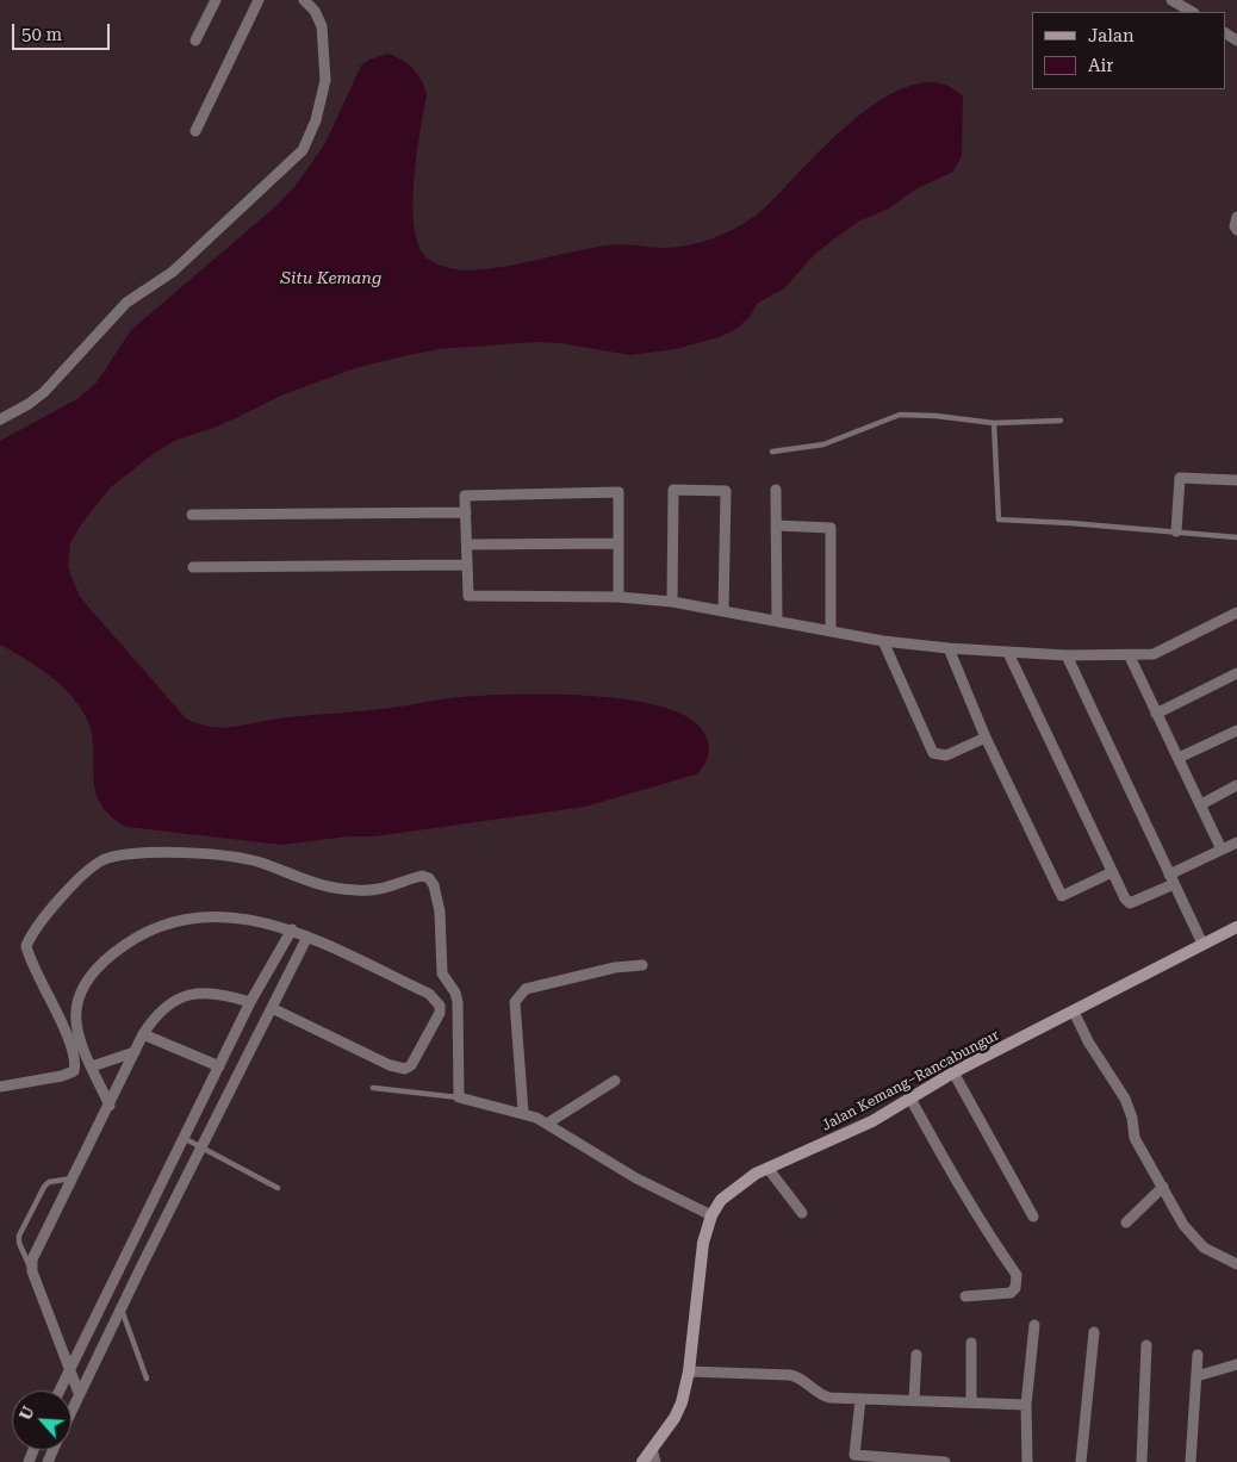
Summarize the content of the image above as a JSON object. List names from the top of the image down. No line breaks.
{"streets":{"street":["Jalan Kemang–Rancabungur"]},"water":["Situ Kemang"],"legend":["Jalan","Air"],"scale_bar":"50 m","north":"top left"}
